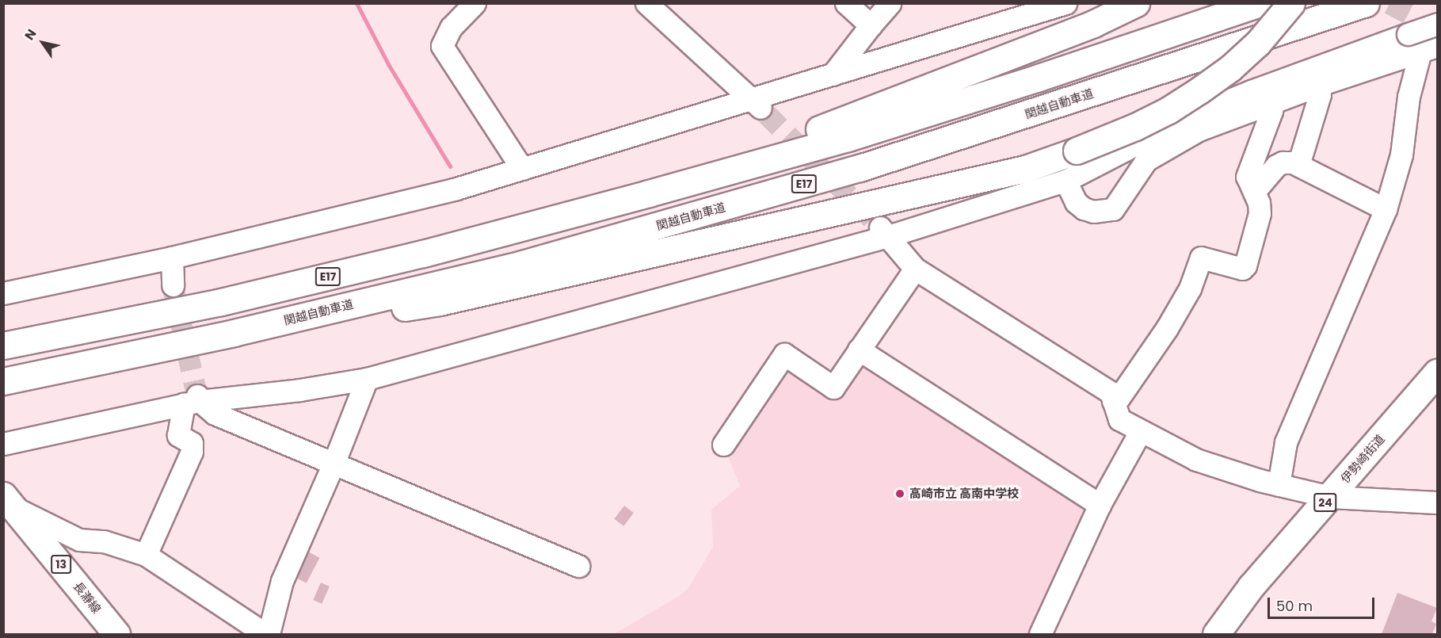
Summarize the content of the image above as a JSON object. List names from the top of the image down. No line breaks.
{"streets":{"main road":["関越自動車道","E17","伊勢崎街道","24","13","長瀞線"]},"places":["高崎市立 高南中学校"],"scale_bar":"50 m","north":"top left"}
